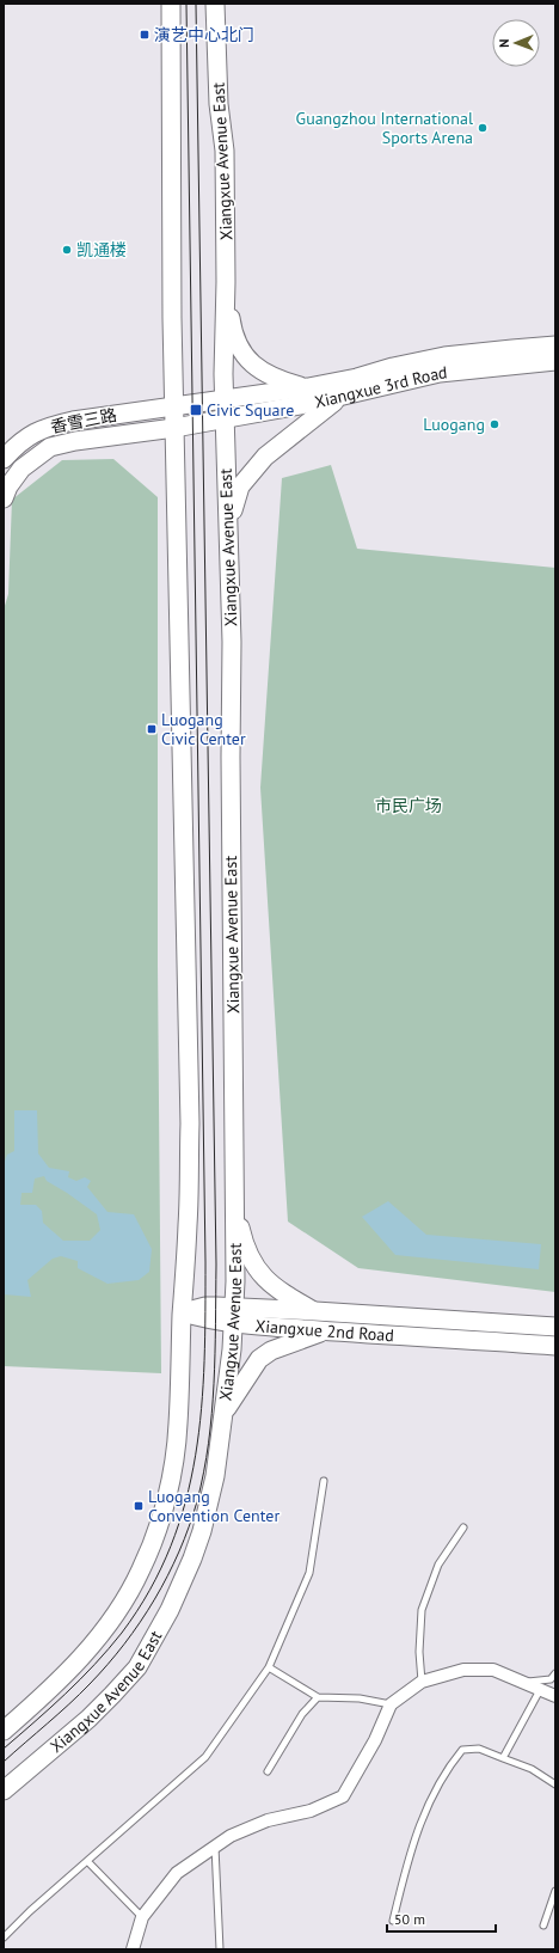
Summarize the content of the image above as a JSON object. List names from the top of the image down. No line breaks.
{"streets":{"main road":["Xiangxue Avenue East","Xiangxue 3rd Road","香雪三路","Xiangxue 2nd Road"]},"crossings":[["Xiangxue Avenue East","Xiangxue 3rd Road"],["Xiangxue Avenue East","Xiangxue 2nd Road"],["Xiangxue 3rd Road","香雪三路"]],"parks":["市民广场"],"places":{"transit":["演艺中心北门","Civic Square","Luogang Civic Center","Luogang Convention Center"],"other":["Guangzhou International Sports Arena","凯通楼","Luogang"]},"scale_bar":"50 m","north":"left"}
